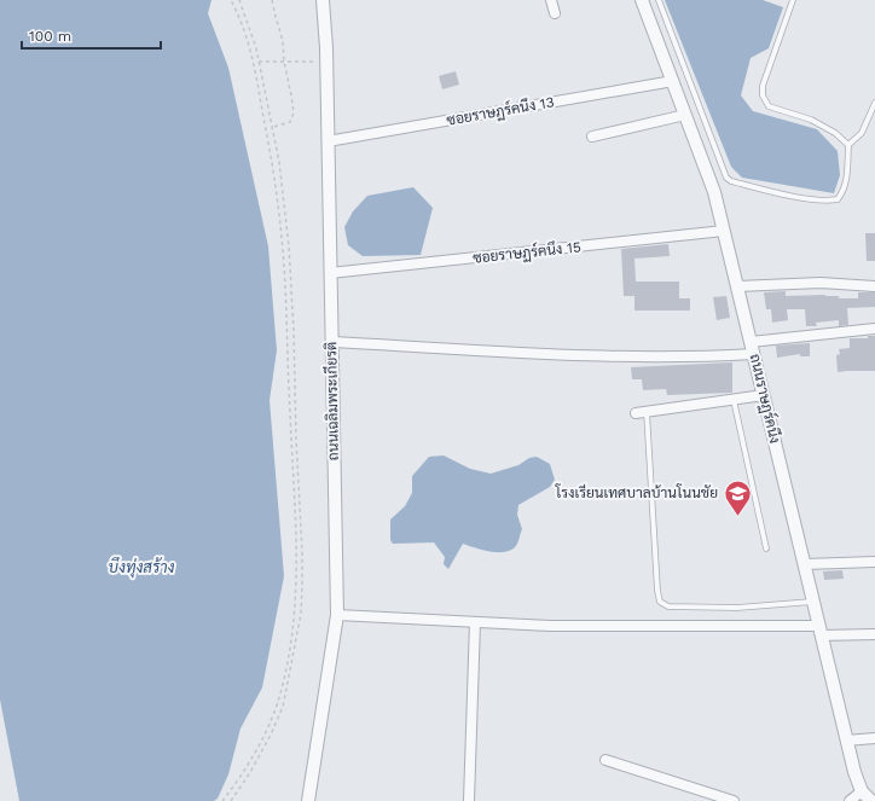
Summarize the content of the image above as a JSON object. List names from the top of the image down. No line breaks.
{"streets":{"street":["ซอยราษฏร์คนึง 13","ซอยราษฏร์คนึง 15","ถนนราษฏร์คนึง","ถนนเฉลิมพระเกียรติ"]},"crossings":[["ซอยราษฏร์คนึง 13","ถนนราษฏร์คนึง"],["ซอยราษฏร์คนึง 13","ถนนเฉลิมพระเกียรติ"],["ซอยราษฏร์คนึง 15","ถนนราษฏร์คนึง"],["ซอยราษฏร์คนึง 15","ถนนเฉลิมพระเกียรติ"]],"water":["บึงทุ่งสร้าง"],"places":{"school or university":["โรงเรียนเทศบาลบ้านโนนชัย"]},"scale_bar":"100 m"}
